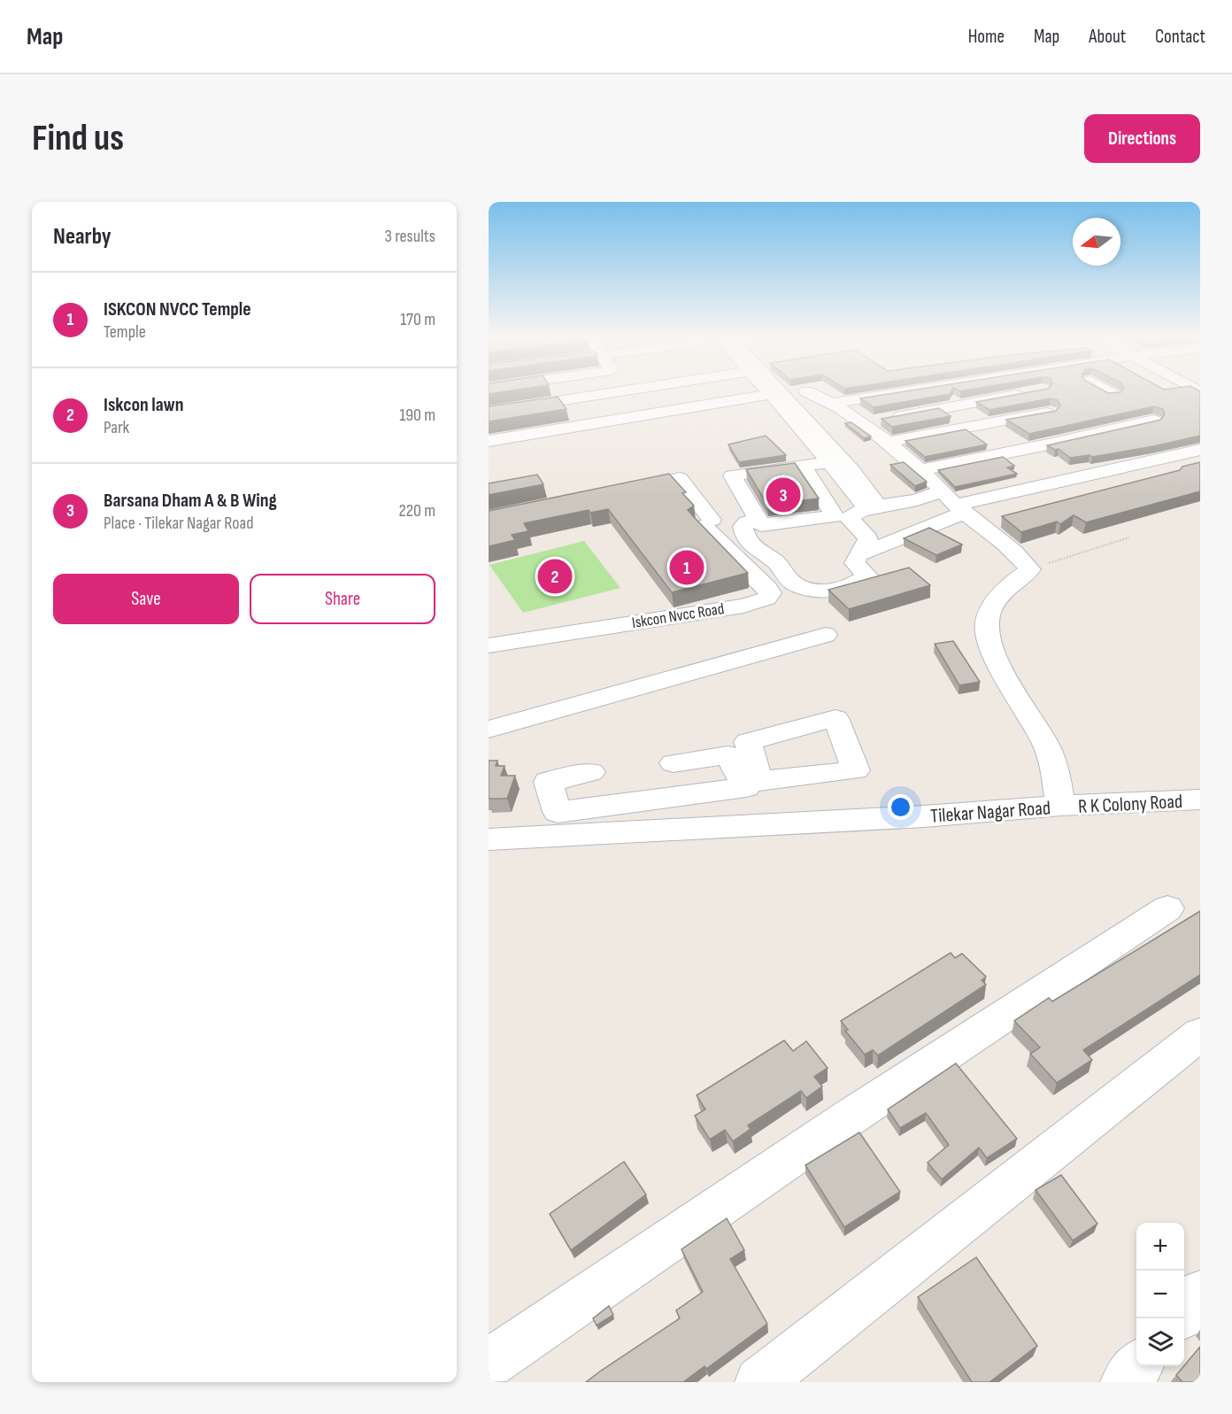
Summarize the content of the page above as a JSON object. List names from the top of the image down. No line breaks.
{"streets":{"street":["Iskcon Nvcc Road","R K Colony Road","Tilekar Nagar Road"]},"crossings":[["R K Colony Road","Tilekar Nagar Road"]],"north":"left","page":{"header":"Map","nav":["Home","Map","About","Contact"],"buttons":["Directions",["Save","Share"]],"title":"Find us","heading":["Nearby","3 results"],"list":[{"mark":"1","name":"ISKCON NVCC Temple","note":"Temple","value":"170 m"},{"mark":"2","name":"Iskcon lawn","note":"Park","value":"190 m"},{"mark":"3","name":"Barsana Dham A & B Wing","note":"Place · Tilekar Nagar Road","value":"220 m"}],"pins":["3","1","2"],"map_buttons":["+","−"]}}
